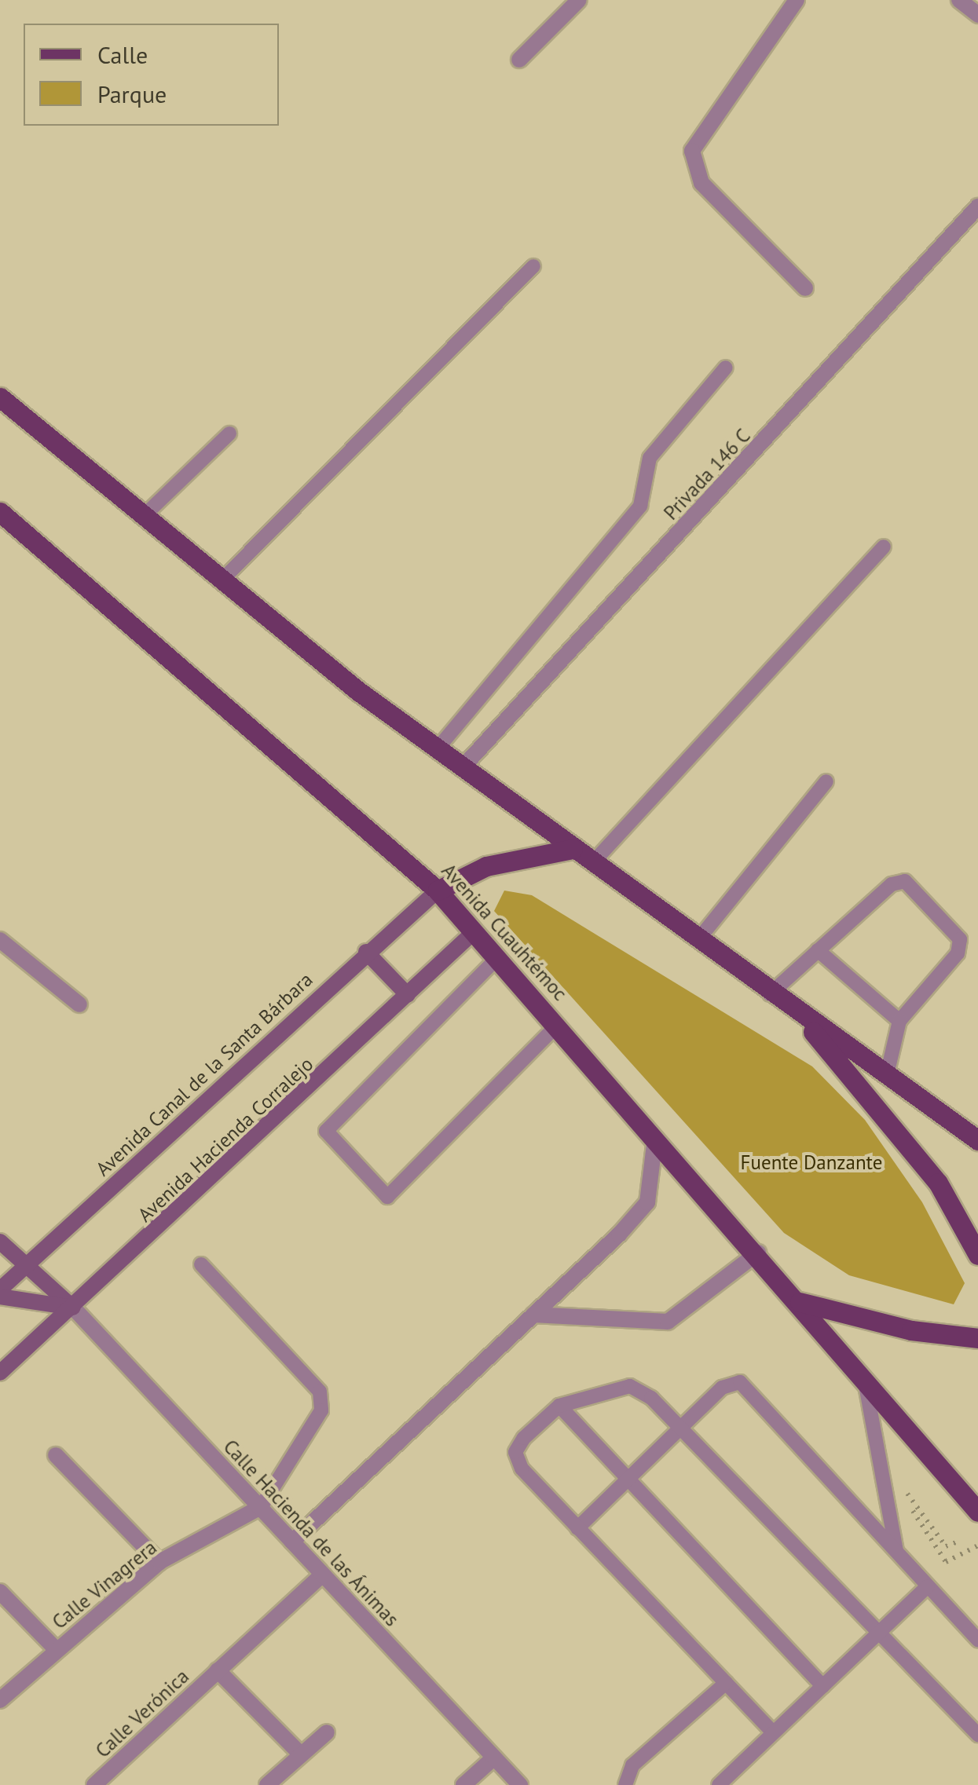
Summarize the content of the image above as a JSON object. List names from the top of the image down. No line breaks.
{"streets":{"main road":["Avenida Cuauhtémoc","Avenida Canal de la Santa Bárbara","Avenida Hacienda Corralejo"],"street":["Privada 146 C","Calle Hacienda de las Ánimas","Calle Vinagrera","Calle Verónica"]},"crossings":[["Avenida Cuauhtémoc","Avenida Canal de la Santa Bárbara"],["Avenida Cuauhtémoc","Avenida Hacienda Corralejo"],["Avenida Hacienda Corralejo","Calle Hacienda de las Ánimas"],["Calle Hacienda de las Ánimas","Calle Vinagrera"],["Calle Hacienda de las Ánimas","Calle Verónica"]],"parks":["Fuente Danzante"],"legend":["Calle","Parque"]}
